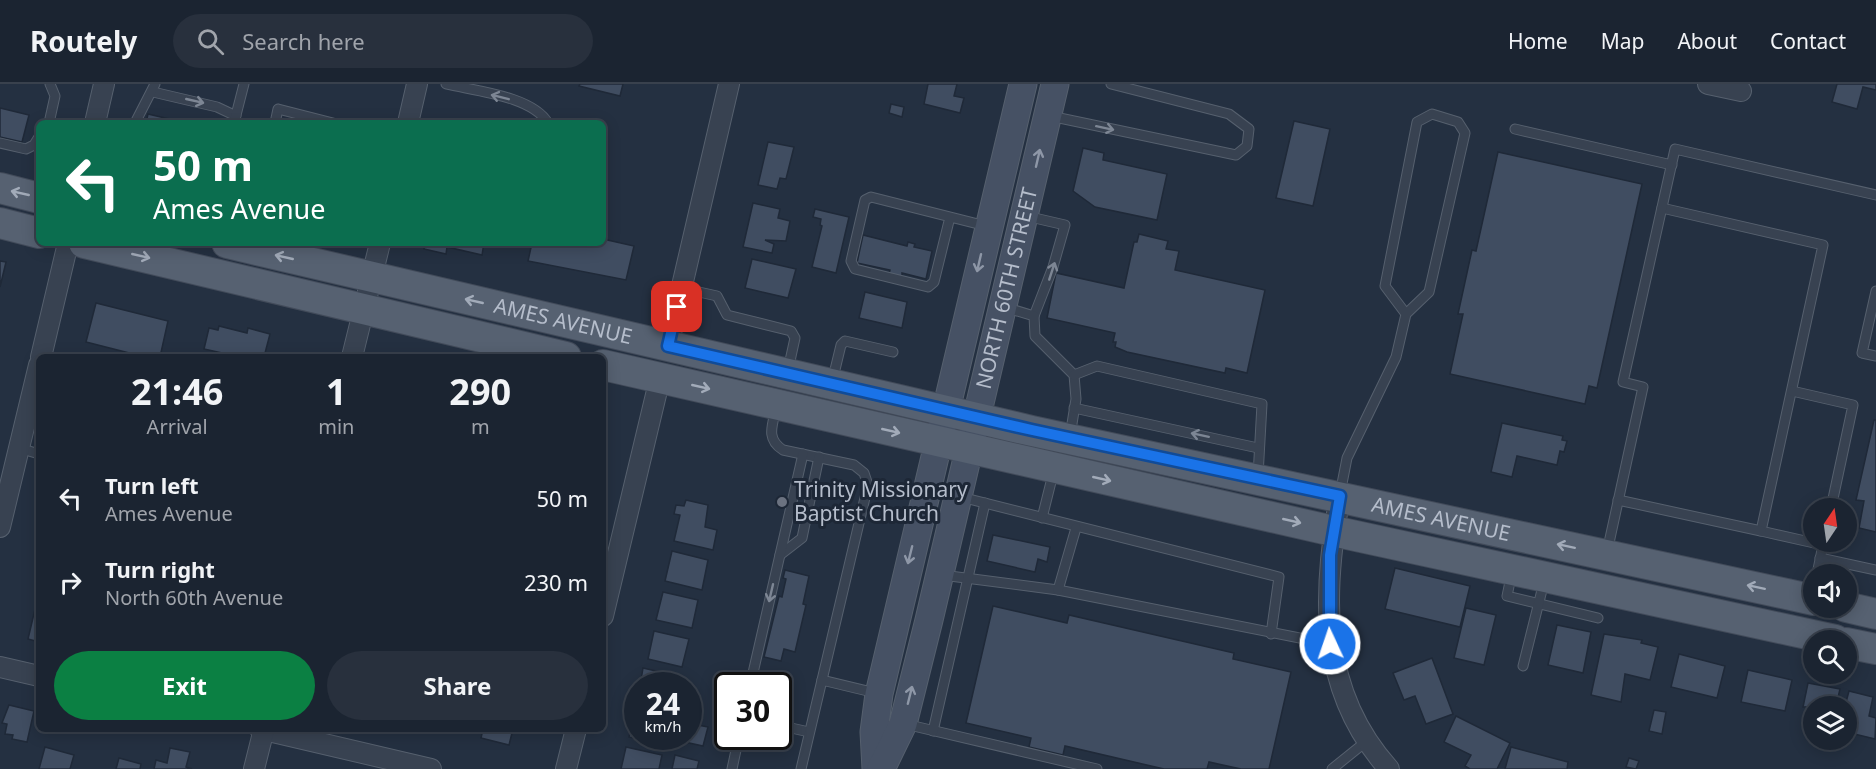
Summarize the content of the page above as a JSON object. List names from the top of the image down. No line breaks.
{"streets":{"main road":["NORTH 60TH STREET","AMES AVENUE"]},"crossings":[["NORTH 60TH STREET","AMES AVENUE"]],"places":["Trinity Missionary Baptist Church"],"north":"top","page":{"header":"Routely","search":"Search here","nav":["Home","Map","About","Contact"],"turn":["50 m","Ames Avenue"],"eta":["21:46","Arrival","1","min","290","m"],"list":[{"name":"Turn left","note":"Ames Avenue","value":"50 m"},{"name":"Turn right","note":"North 60th Avenue","value":"230 m"}],"buttons":["Exit","Share"],"speed":"24 km/h","limit":"30"}}
